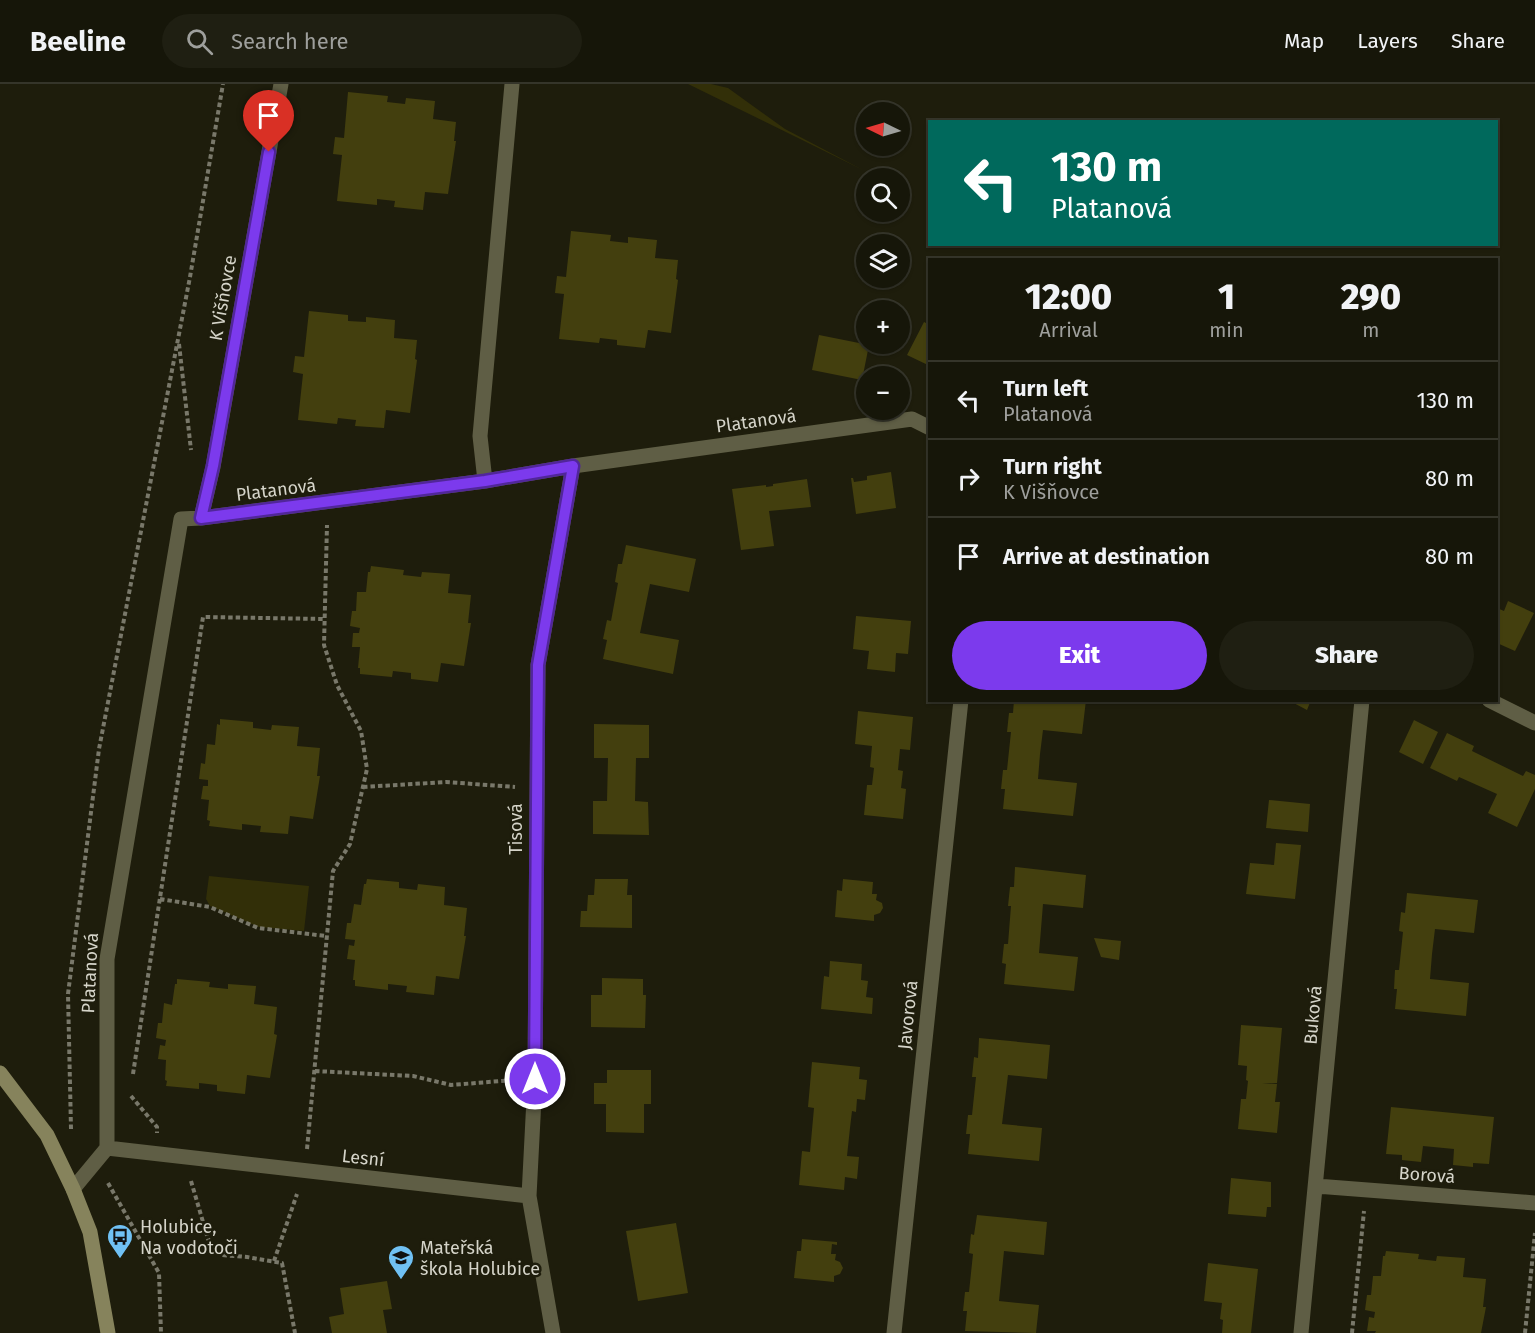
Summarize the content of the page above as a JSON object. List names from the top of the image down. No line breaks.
{"streets":{"street":["K Višňovce","Platanová","Tisová","Javorová","Buková","Lesní","Borová"]},"crossings":[["K Višňovce","Platanová"],["Platanová","Tisová"],["Platanová","Lesní"],["Tisová","Lesní"],["Buková","Borová"]],"places":{"bus stop":["Holubice, Na vodotoči"],"school or university":["Mateřská škola Holubice"]},"north":"left","page":{"header":"Beeline","search":"Search here","nav":["Map","Layers","Share"],"map_buttons":["+","−"],"turn":["130 m","Platanová"],"eta":["12:00","Arrival","1","min","290","m"],"list":[{"name":"Turn left","note":"Platanová","value":"130 m"},{"name":"Turn right","note":"K Višňovce","value":"80 m"},{"name":"Arrive at destination","value":"80 m"}],"buttons":["Exit","Share"]}}
